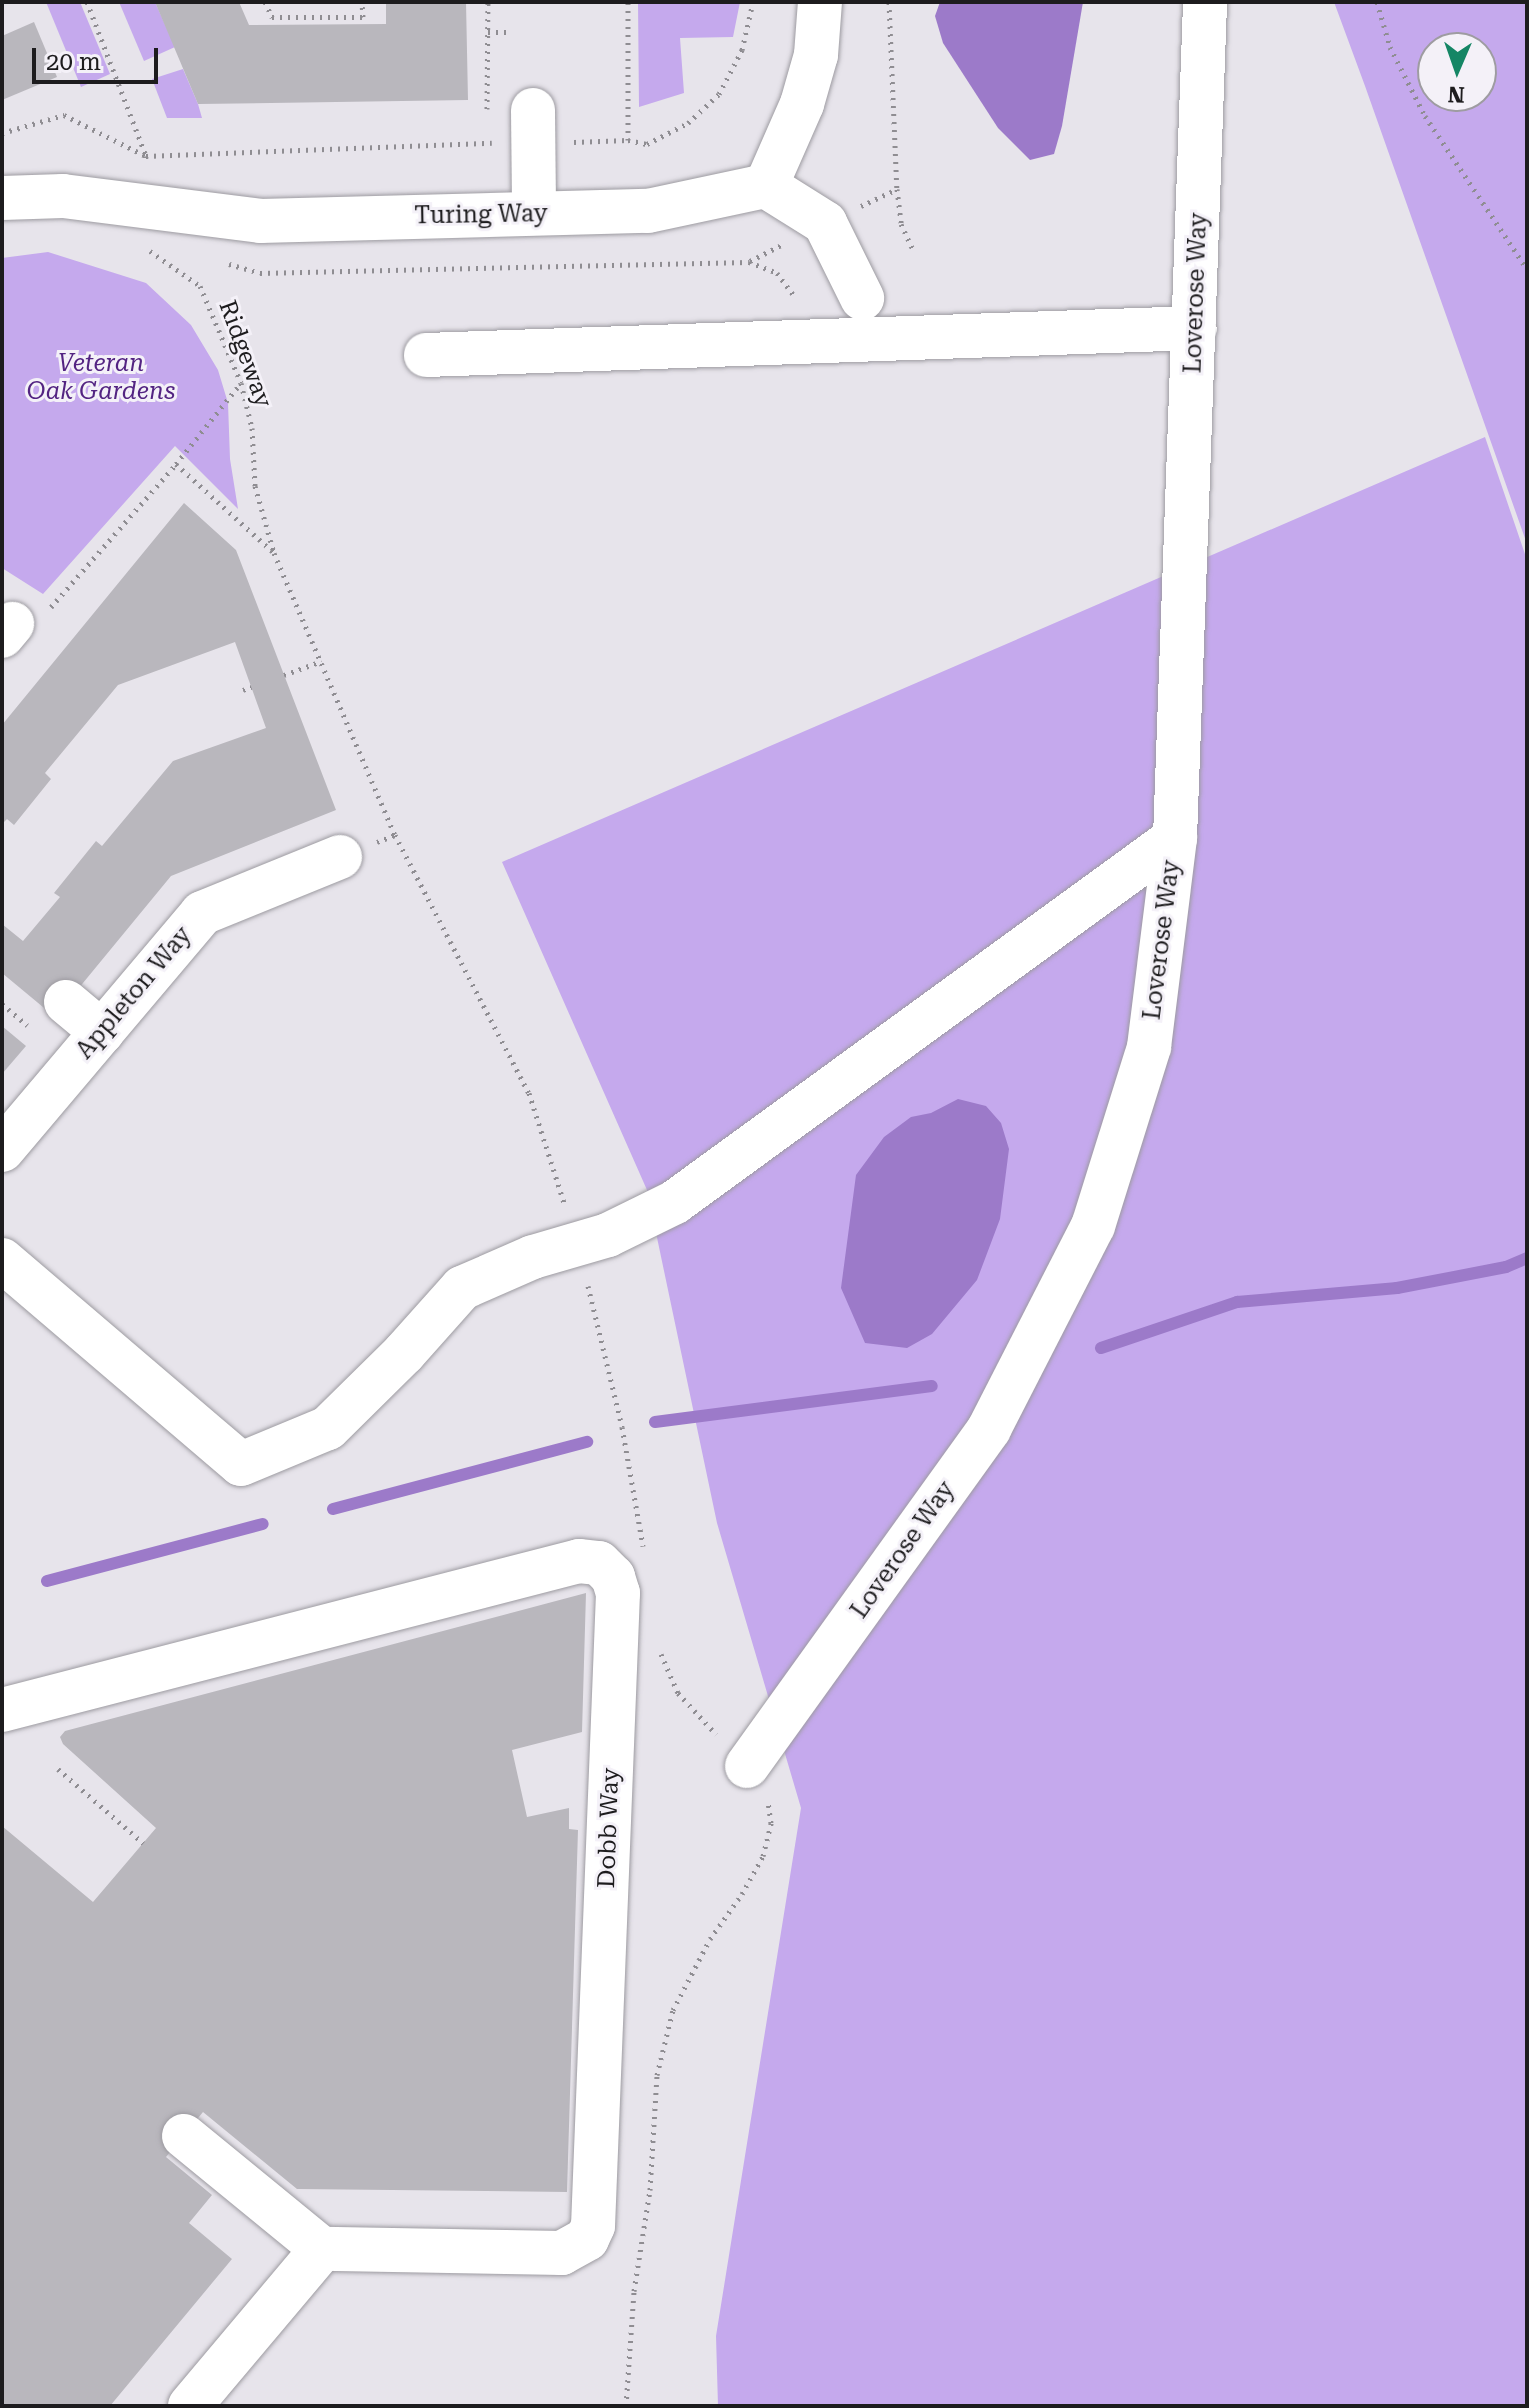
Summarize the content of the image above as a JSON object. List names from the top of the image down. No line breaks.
{"streets":{"street":["Turing Way","Loverose Way","Appleton Way","Dobb Way"],"path":["Ridgeway"]},"crossings":[["Turing Way","Ridgeway"]],"parks":["Veteran Oak Gardens"],"scale_bar":"20 m","north":"bottom"}
